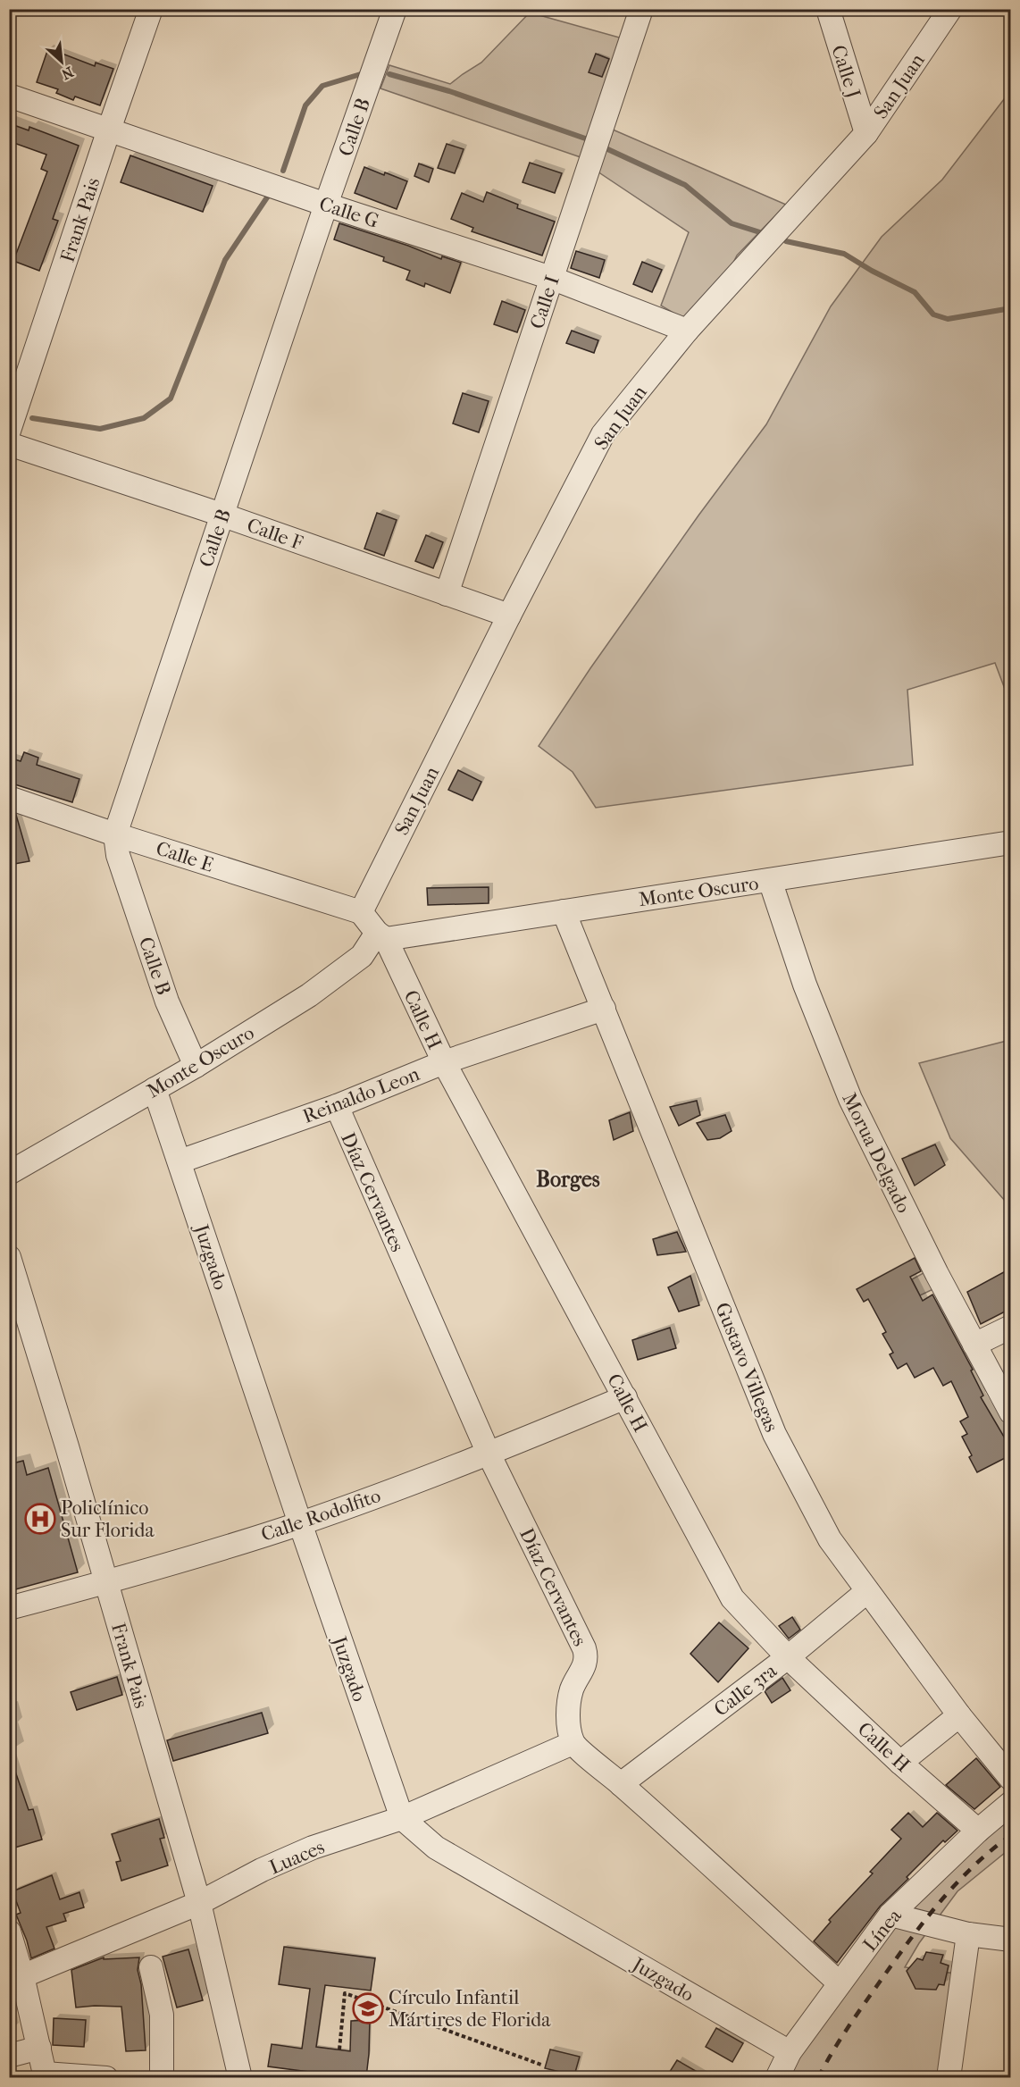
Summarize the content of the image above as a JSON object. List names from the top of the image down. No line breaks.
{"streets":{"street":["Calle J","San Juan","Calle B","Calle G","Frank Pais","Calle I","Calle F","Calle E","Monte Oscuro","Calle H","Reinaldo Leon","Morua Delgado","Díaz Cervantes","Juzgado","Gustavo Villegas","Calle Rodolfito","Calle 3ra","Luaces","Línea"]},"crossings":[["Calle J","San Juan"],["San Juan","Calle G"],["San Juan","Calle F"],["San Juan","Calle E"],["San Juan","Calle H"],["Calle B","Calle G"],["Calle B","Calle F"],["Calle B","Calle E"],["Calle B","Monte Oscuro"],["Calle G","Frank Pais"],["Calle G","Calle I"],["Frank Pais","Calle Rodolfito"],["Frank Pais","Luaces"],["Calle I","Calle F"],["Calle E","Calle H"],["Monte Oscuro","Calle H"],["Monte Oscuro","Morua Delgado"],["Monte Oscuro","Juzgado"],["Monte Oscuro","Gustavo Villegas"],["Calle H","Reinaldo Leon"],["Calle H","Calle Rodolfito"],["Calle H","Calle 3ra"],["Calle H","Línea"],["Reinaldo Leon","Díaz Cervantes"],["Reinaldo Leon","Juzgado"],["Reinaldo Leon","Gustavo Villegas"],["Díaz Cervantes","Calle Rodolfito"],["Díaz Cervantes","Luaces"],["Juzgado","Calle Rodolfito"],["Juzgado","Luaces"],["Juzgado","Línea"],["Gustavo Villegas","Calle 3ra"]],"districts":["Borges"],"places":{"hospital":["Policlínico Sur Florida"],"school or university":["Círculo Infantil Mártires de Florida"]},"north":"bottom right"}
